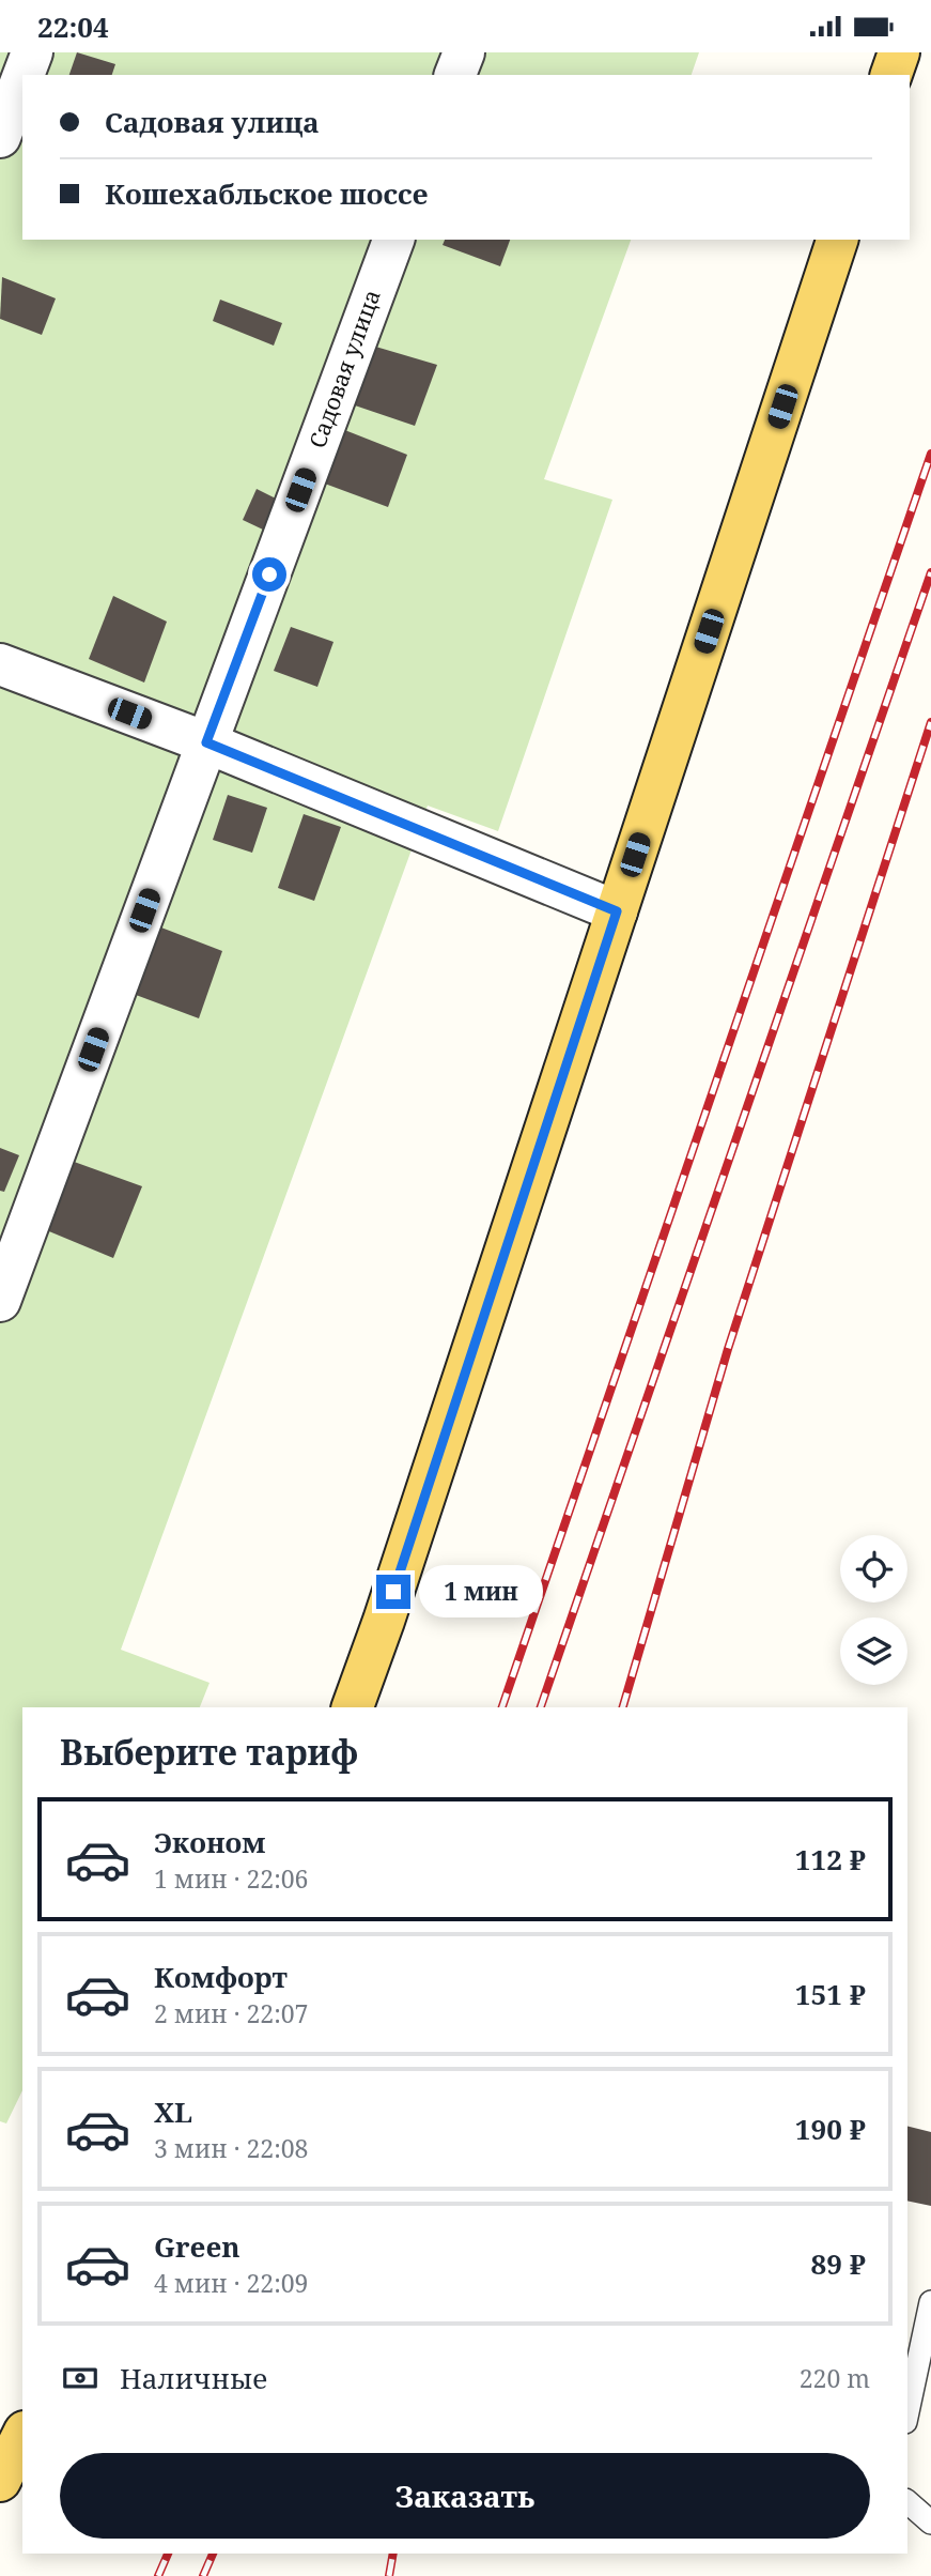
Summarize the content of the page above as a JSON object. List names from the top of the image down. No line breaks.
{"streets":{"street":["Садовая улица"]},"page":{"status":"22:04","banner":["Садовая улица","Кошехабльское шоссе"],"bubble":"1 мин","heading":"Выберите тариф","list":[{"name":"Эконом","note":"1 мин · 22:06","value":"112 ₽"},{"name":"Комфорт","note":"2 мин · 22:07","value":"151 ₽"},{"name":"XL","note":"3 мин · 22:08","value":"190 ₽"},{"name":"Green","note":"4 мин · 22:09","value":"89 ₽"}],"pay":["Наличные","220 m"],"buttons":"Заказать"}}
